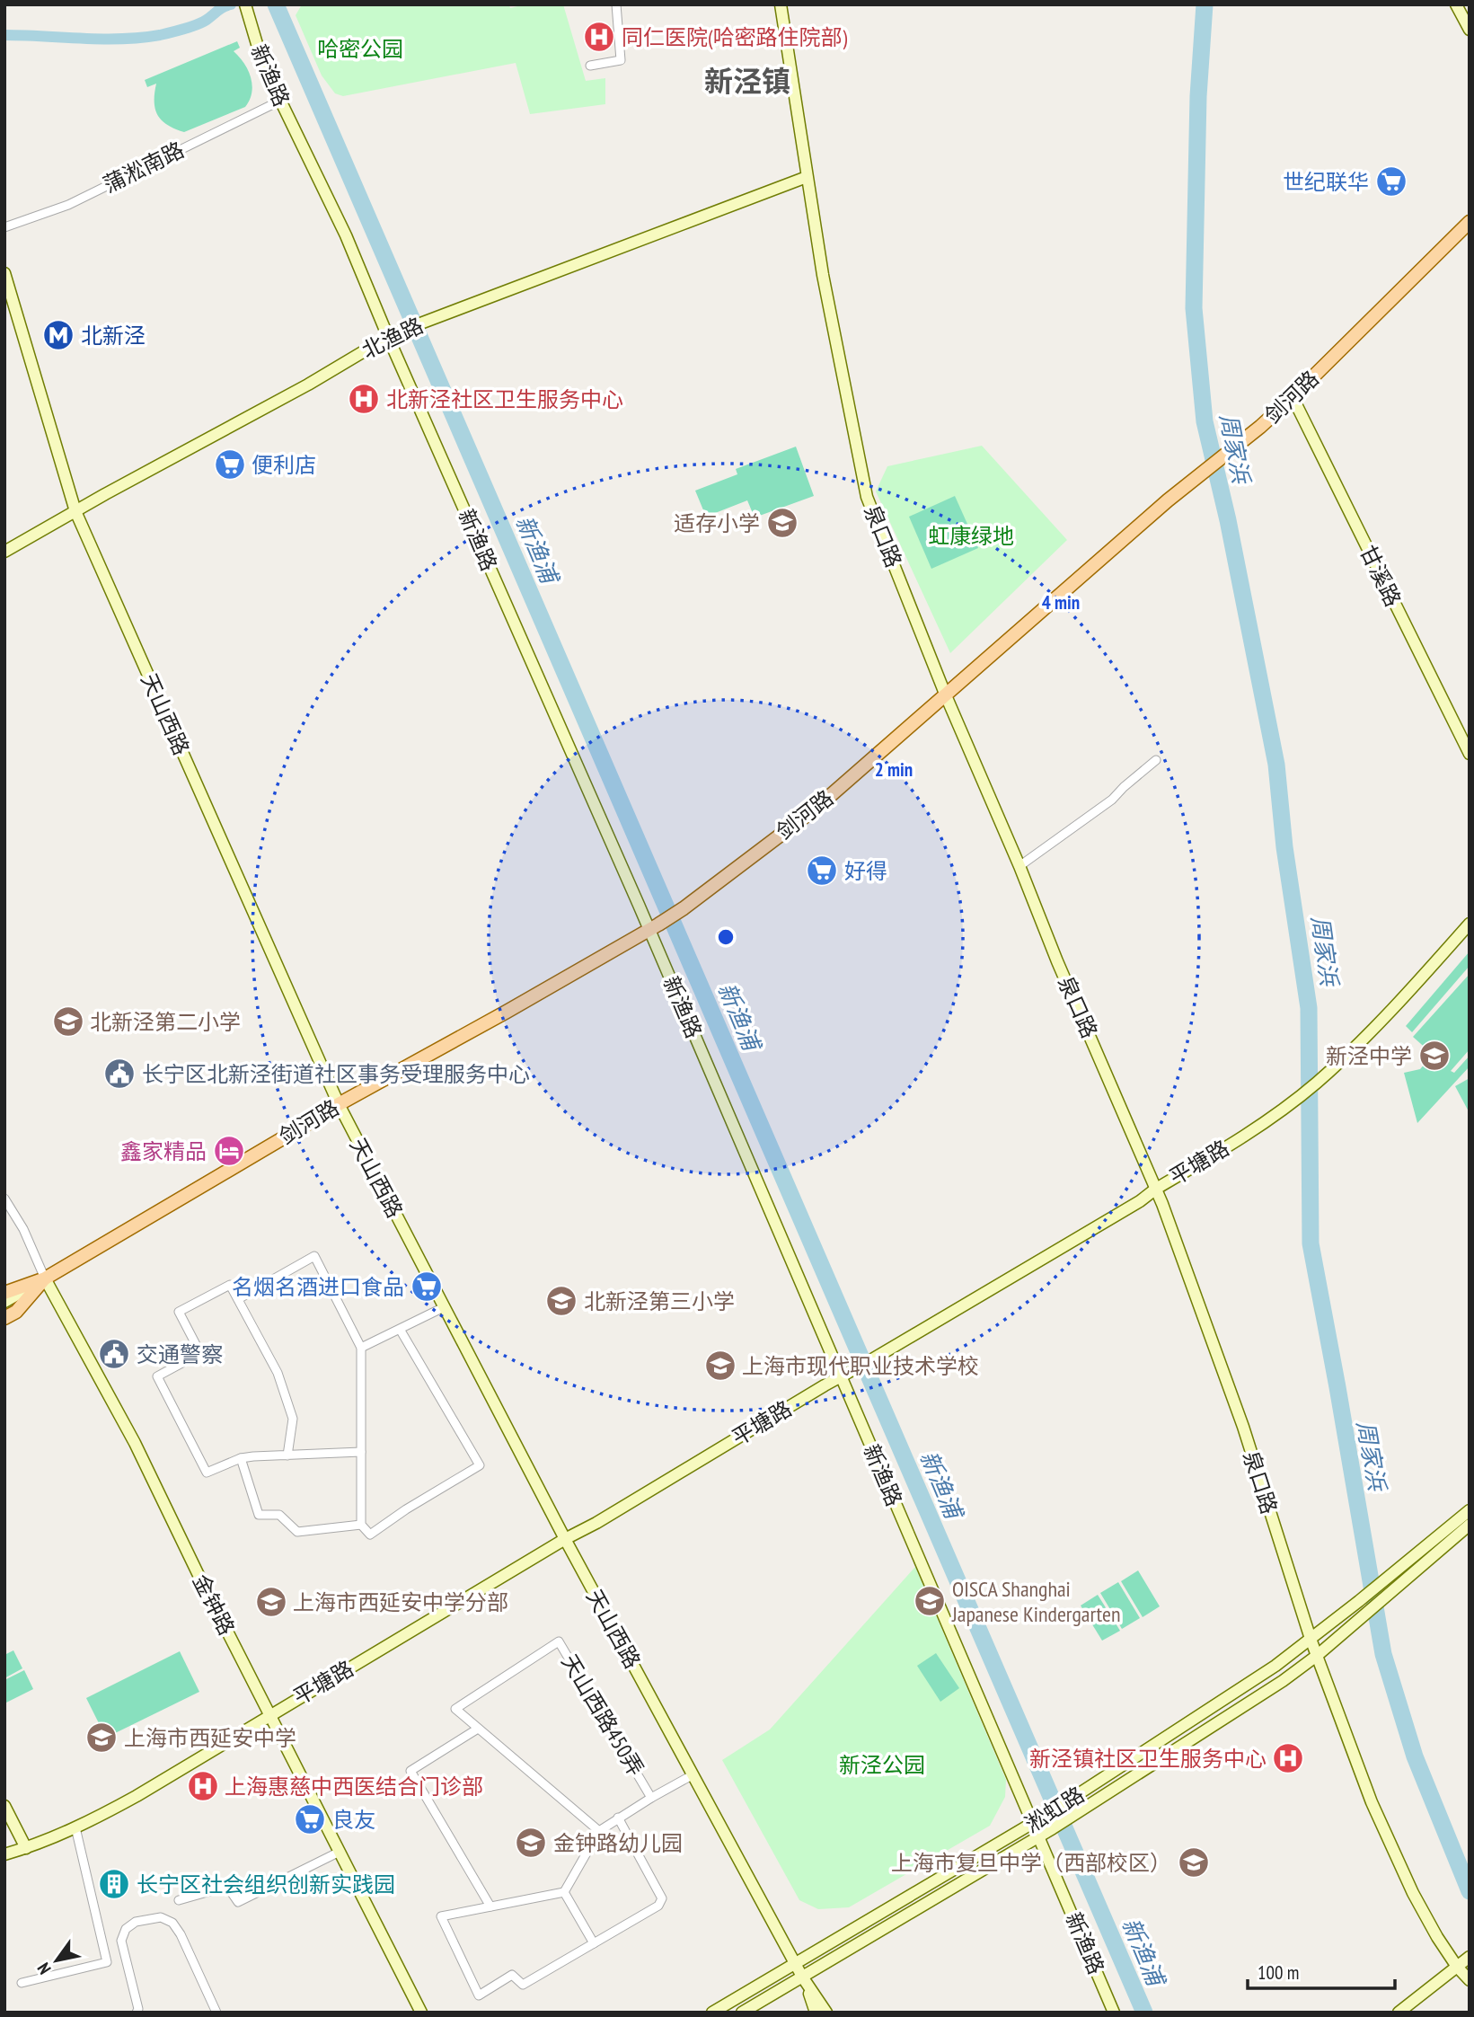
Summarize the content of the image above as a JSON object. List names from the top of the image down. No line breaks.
{"streets":{"main road":["剑河路"],"street":["新渔路","蒲淞南路","北渔路","泉口路","甘溪路","天山西路","平塘路","金钟路","天山西路450弄","淞虹路"]},"crossings":[["新渔路","蒲淞南路"],["新渔路","北渔路"],["新渔路","剑河路"],["新渔路","平塘路"],["新渔路","淞虹路"],["北渔路","泉口路"],["北渔路","天山西路"],["剑河路","泉口路"],["剑河路","甘溪路"],["剑河路","天山西路"],["剑河路","金钟路"],["泉口路","平塘路"],["泉口路","淞虹路"],["天山西路","平塘路"],["天山西路","天山西路450弄"],["天山西路","淞虹路"],["平塘路","金钟路"]],"districts":["新泾镇"],"water":["周家浜","新渔浦"],"parks":["哈密公园","虹康绿地","新泾公园"],"places":{"hospital":["同仁医院(哈密路住院部)","北新泾社区卫生服务中心","新泾镇社区卫生服务中心","上海惠慈中西医结合门诊部"],"supermarket":["世纪联华","便利店","好得","名烟名酒进口食品","良友"],"metro station":["北新泾"],"school or university":["适存小学","北新泾第二小学","新泾中学","北新泾第三小学","上海市现代职业技术学校","OISCA Shanghai Japanese Kindergarten","上海市西延安中学分部","上海市西延安中学","金钟路幼儿园","上海市复旦中学（西部校区）"],"public building":["长宁区北新泾街道社区事务受理服务中心","交通警察"],"hotel":["鑫家精品"],"building":["长宁区社会组织创新实践园"]},"scale_bar":"100 m","north":"bottom left","rings":["4 min","2 min"]}
